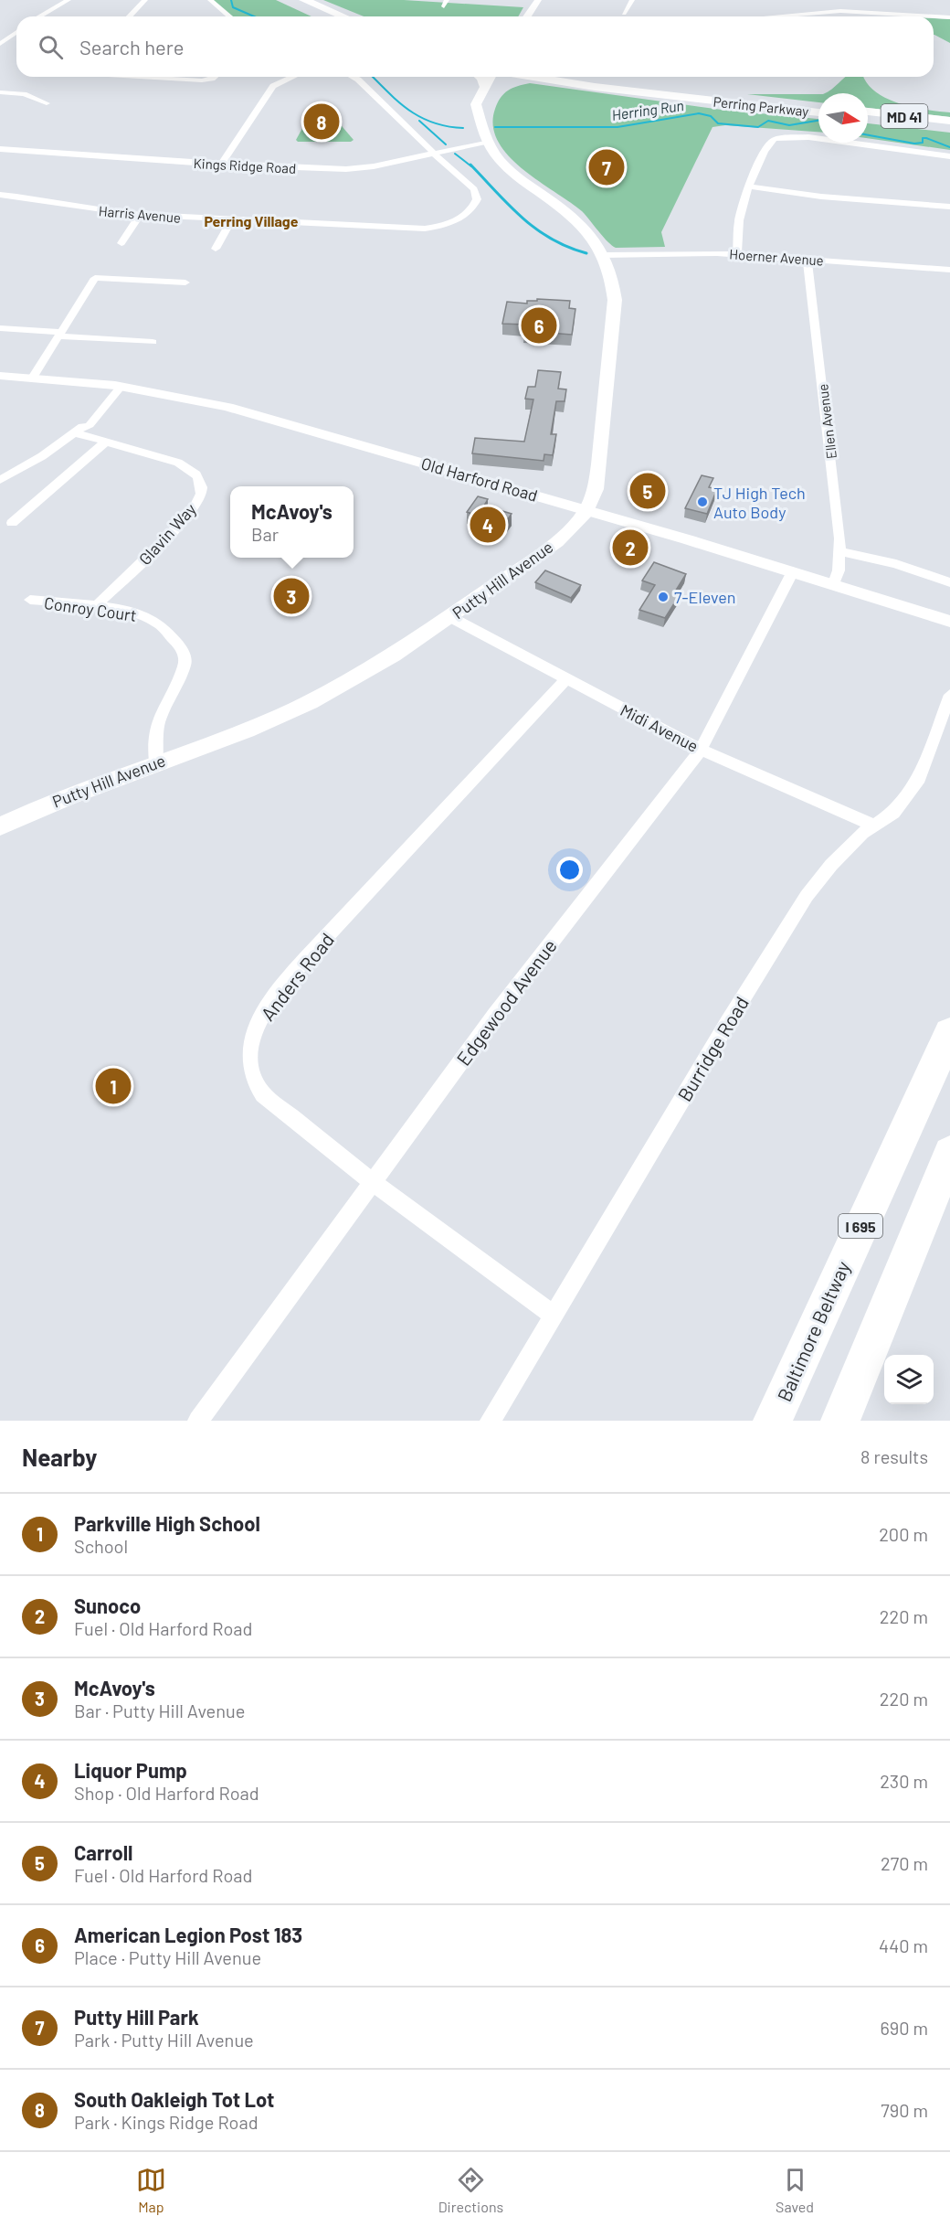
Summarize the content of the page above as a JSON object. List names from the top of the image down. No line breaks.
{"streets":{"highway":["I 695","Baltimore Beltway"],"main road":["Perring Parkway","MD 41","Putty Hill Avenue"],"street":["Kings Ridge Road","Harris Avenue","Hoerner Avenue","Ellen Avenue","Old Harford Road","Glavin Way","Conroy Court","Midi Avenue","Anders Road","Edgewood Avenue","Burridge Road"]},"crossings":[["Kings Ridge Road","Harris Avenue"],["Kings Ridge Road","Putty Hill Avenue"],["Hoerner Avenue","Ellen Avenue"],["Hoerner Avenue","Putty Hill Avenue"],["Ellen Avenue","Old Harford Road"],["Old Harford Road","Putty Hill Avenue"],["Old Harford Road","Edgewood Avenue"],["Glavin Way","Conroy Court"],["Putty Hill Avenue","Conroy Court"],["Putty Hill Avenue","Midi Avenue"],["Midi Avenue","Anders Road"],["Midi Avenue","Edgewood Avenue"],["Midi Avenue","Burridge Road"],["Anders Road","Edgewood Avenue"],["Anders Road","Burridge Road"]],"districts":["Perring Village"],"water":["Herring Run"],"places":["TJ High Tech Auto Body","7-Eleven"],"north":"right","page":{"search":"Search here","pins":["8","7","6","5","4","2","3","1"],"popup":["McAvoy's","Bar"],"heading":["Nearby","8 results"],"list":[{"mark":"1","name":"Parkville High School","note":"School","value":"200 m"},{"mark":"2","name":"Sunoco","note":"Fuel · Old Harford Road","value":"220 m"},{"mark":"3","name":"McAvoy's","note":"Bar · Putty Hill Avenue","value":"220 m"},{"mark":"4","name":"Liquor Pump","note":"Shop · Old Harford Road","value":"230 m"},{"mark":"5","name":"Carroll","note":"Fuel · Old Harford Road","value":"270 m"},{"mark":"6","name":"American Legion Post 183","note":"Place · Putty Hill Avenue","value":"440 m"},{"mark":"7","name":"Putty Hill Park","note":"Park · Putty Hill Avenue","value":"690 m"},{"mark":"8","name":"South Oakleigh Tot Lot","note":"Park · Kings Ridge Road","value":"790 m"}],"nav":["Map","Directions","Saved"]}}
